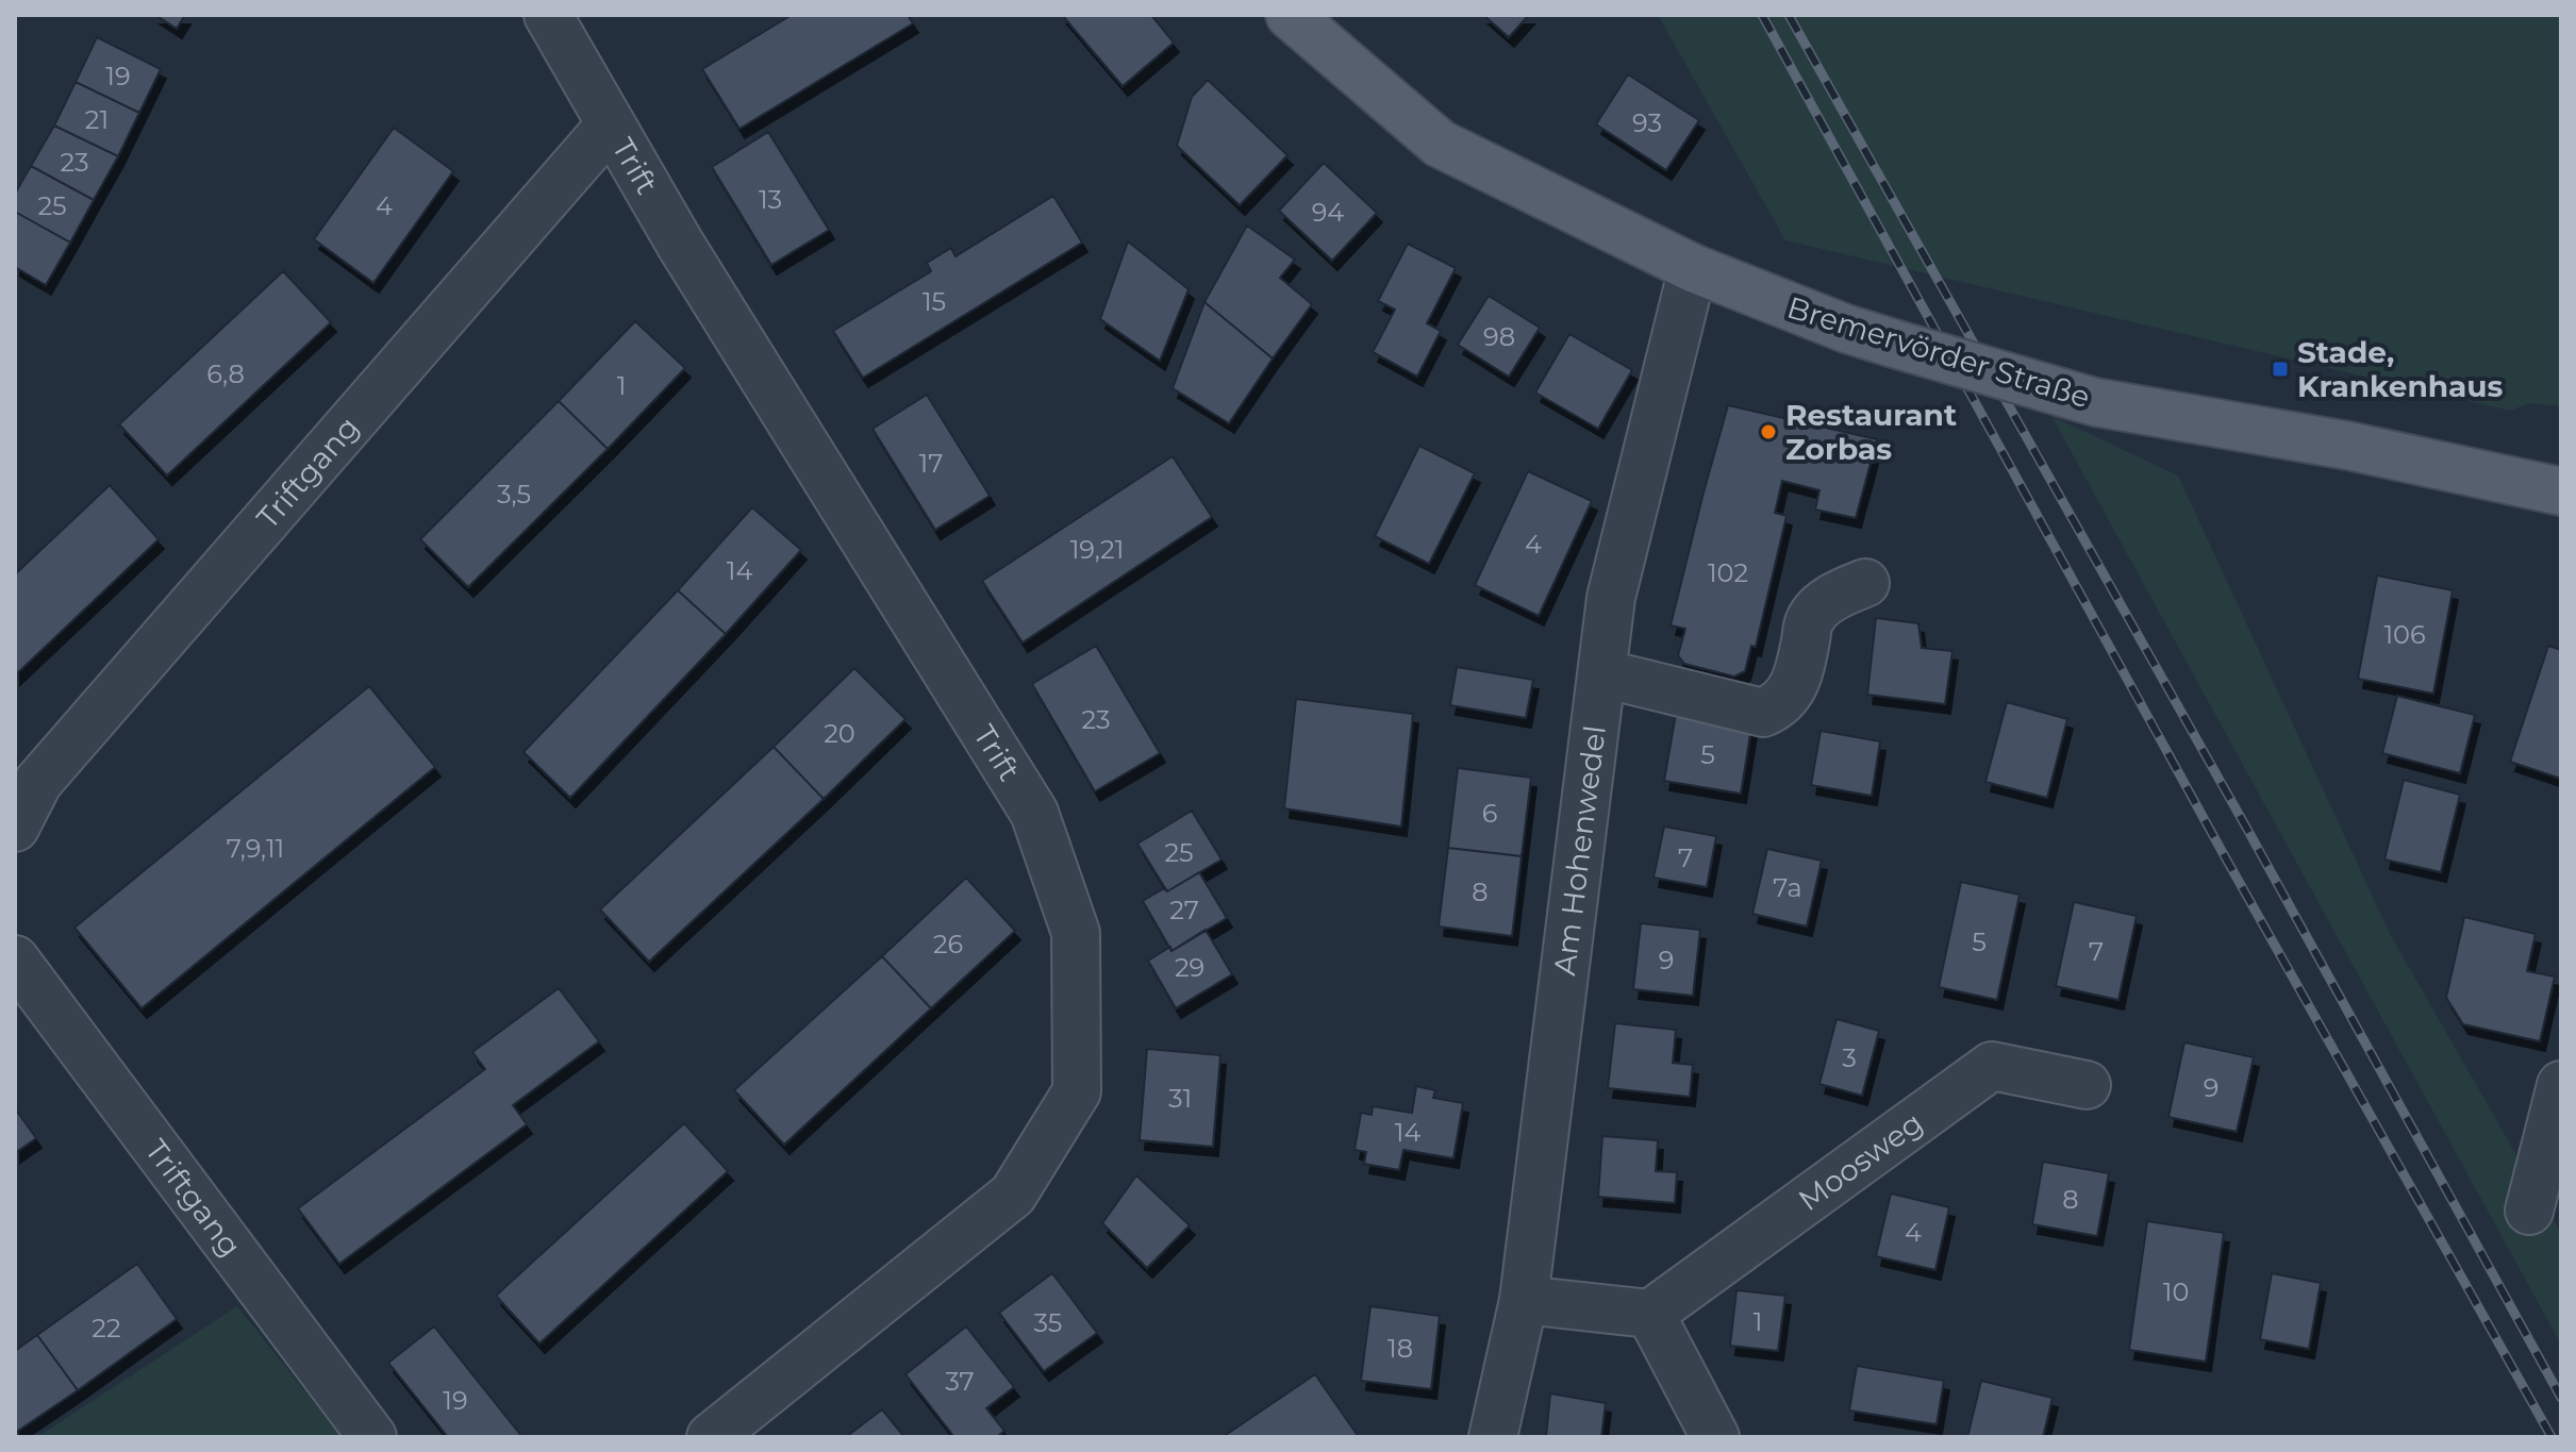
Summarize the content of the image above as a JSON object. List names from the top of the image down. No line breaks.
{"streets":{"main road":["Bremervörder Straße"],"street":["Trift","Triftgang","Am Hohenwedel","Moosweg"]},"crossings":[["Trift","Triftgang"],["Bremervörder Straße","Am Hohenwedel"]],"places":{"transit":["Stade, Krankenhaus"],"other":["Restaurant Zorbas"]},"house_numbers":["19","21","93","23","13","25","4","94","15","98","6,8","1","17","3,5","4","19,21","14","102","106","23","20","5","6","7,9,11","25","7","7a","8","27","5","26","7","9","29","3","9","31","14","8","4","10","1","35","22","18","37","19"]}
